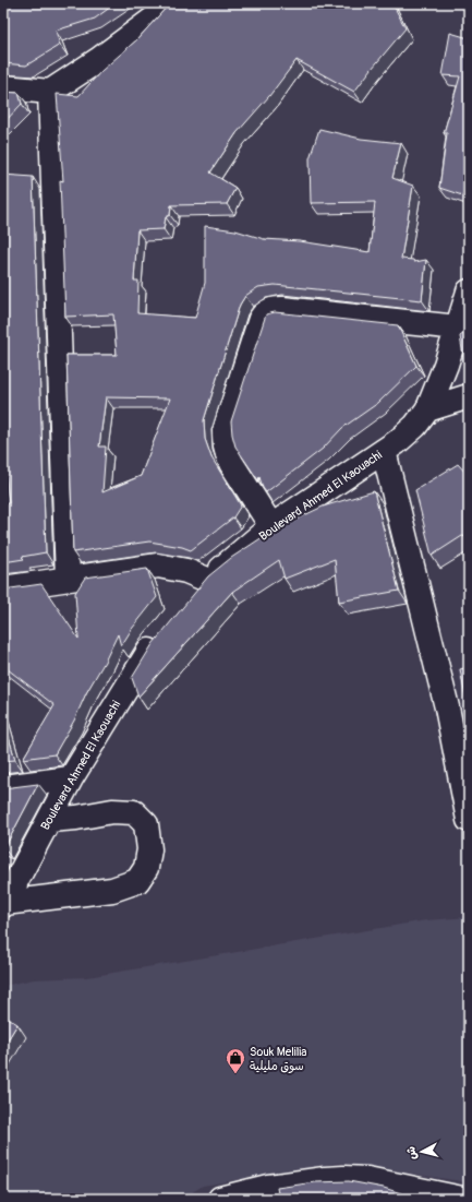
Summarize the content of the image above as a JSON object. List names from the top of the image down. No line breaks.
{"streets":{"street":["Boulevard Ahmed El Kaouachi"]},"places":{"shop":["Souk Melilia سوق مليلية"]},"north":"left"}
